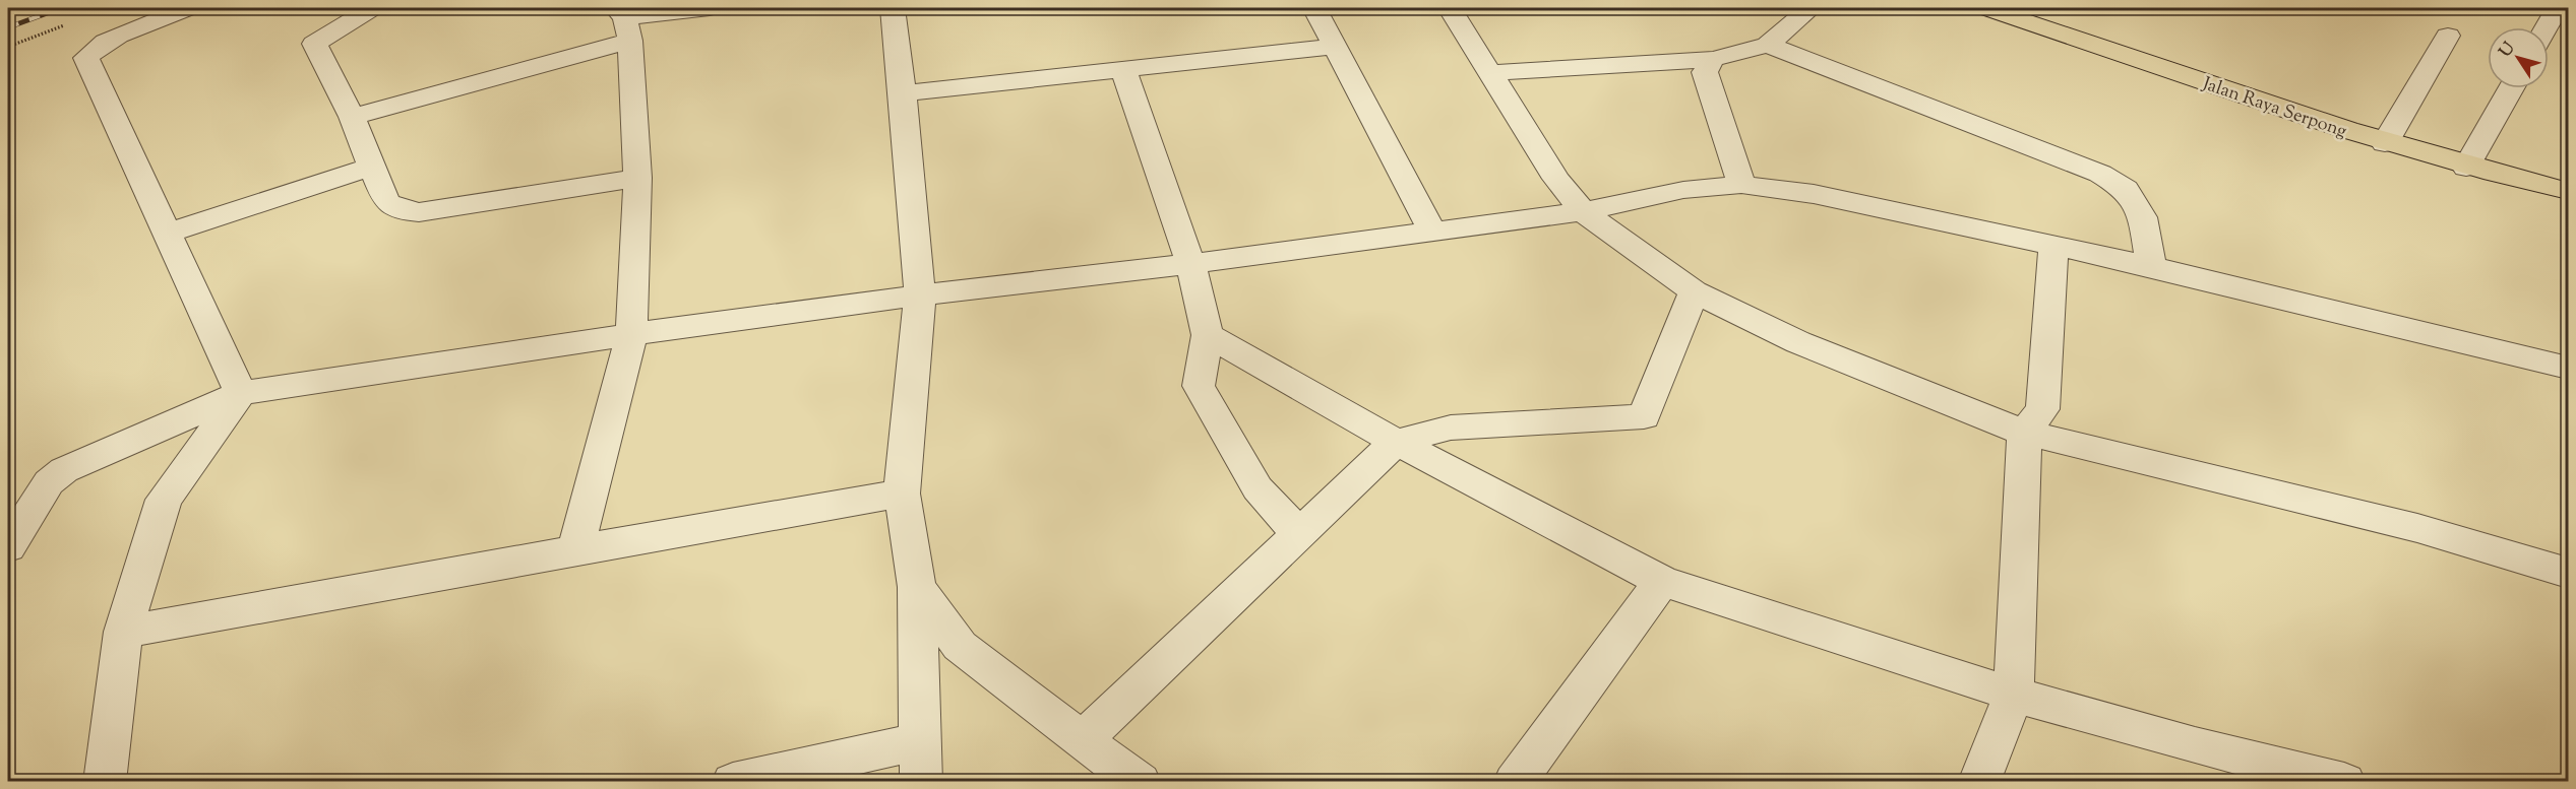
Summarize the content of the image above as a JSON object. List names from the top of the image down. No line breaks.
{"streets":{"main road":["Jalan Raya Serpong"]},"north":"top left"}
